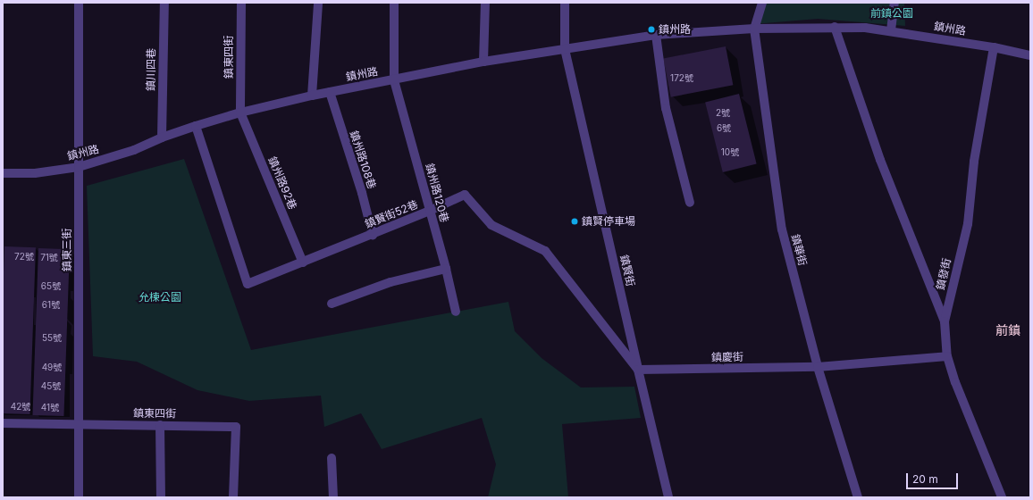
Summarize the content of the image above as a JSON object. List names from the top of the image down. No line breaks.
{"streets":{"street":["鎮州路","鎮東四街","鎮川四巷","鎮州路108巷","鎮州路92巷","鎮州路120巷","鎮賢街52巷","鎮東三街","鎮華街","鎮賢街","鎮發街","鎮慶街"]},"crossings":[["鎮州路","鎮東四街"],["鎮州路","鎮川四巷"],["鎮州路","鎮州路108巷"],["鎮州路","鎮州路92巷"],["鎮州路","鎮州路120巷"],["鎮州路","鎮賢街52巷"],["鎮州路","鎮東三街"],["鎮州路","鎮華街"],["鎮州路","鎮賢街"],["鎮州路","鎮發街"],["鎮東四街","鎮州路92巷"],["鎮東四街","鎮東三街"],["鎮州路108巷","鎮賢街52巷"],["鎮州路92巷","鎮賢街52巷"],["鎮州路120巷","鎮賢街52巷"],["鎮賢街52巷","鎮賢街"],["鎮賢街52巷","鎮慶街"],["鎮華街","鎮慶街"],["鎮賢街","鎮慶街"],["鎮發街","鎮慶街"]],"districts":["前鎮"],"parks":["前鎮公園","允棟公園"],"places":["鎮州路","鎮賢停車場"],"house_numbers":["172號","2號","6號","10號","72號","71號","65號","61號","55號","49號","45號","42號","41號"],"scale_bar":"20 m"}
